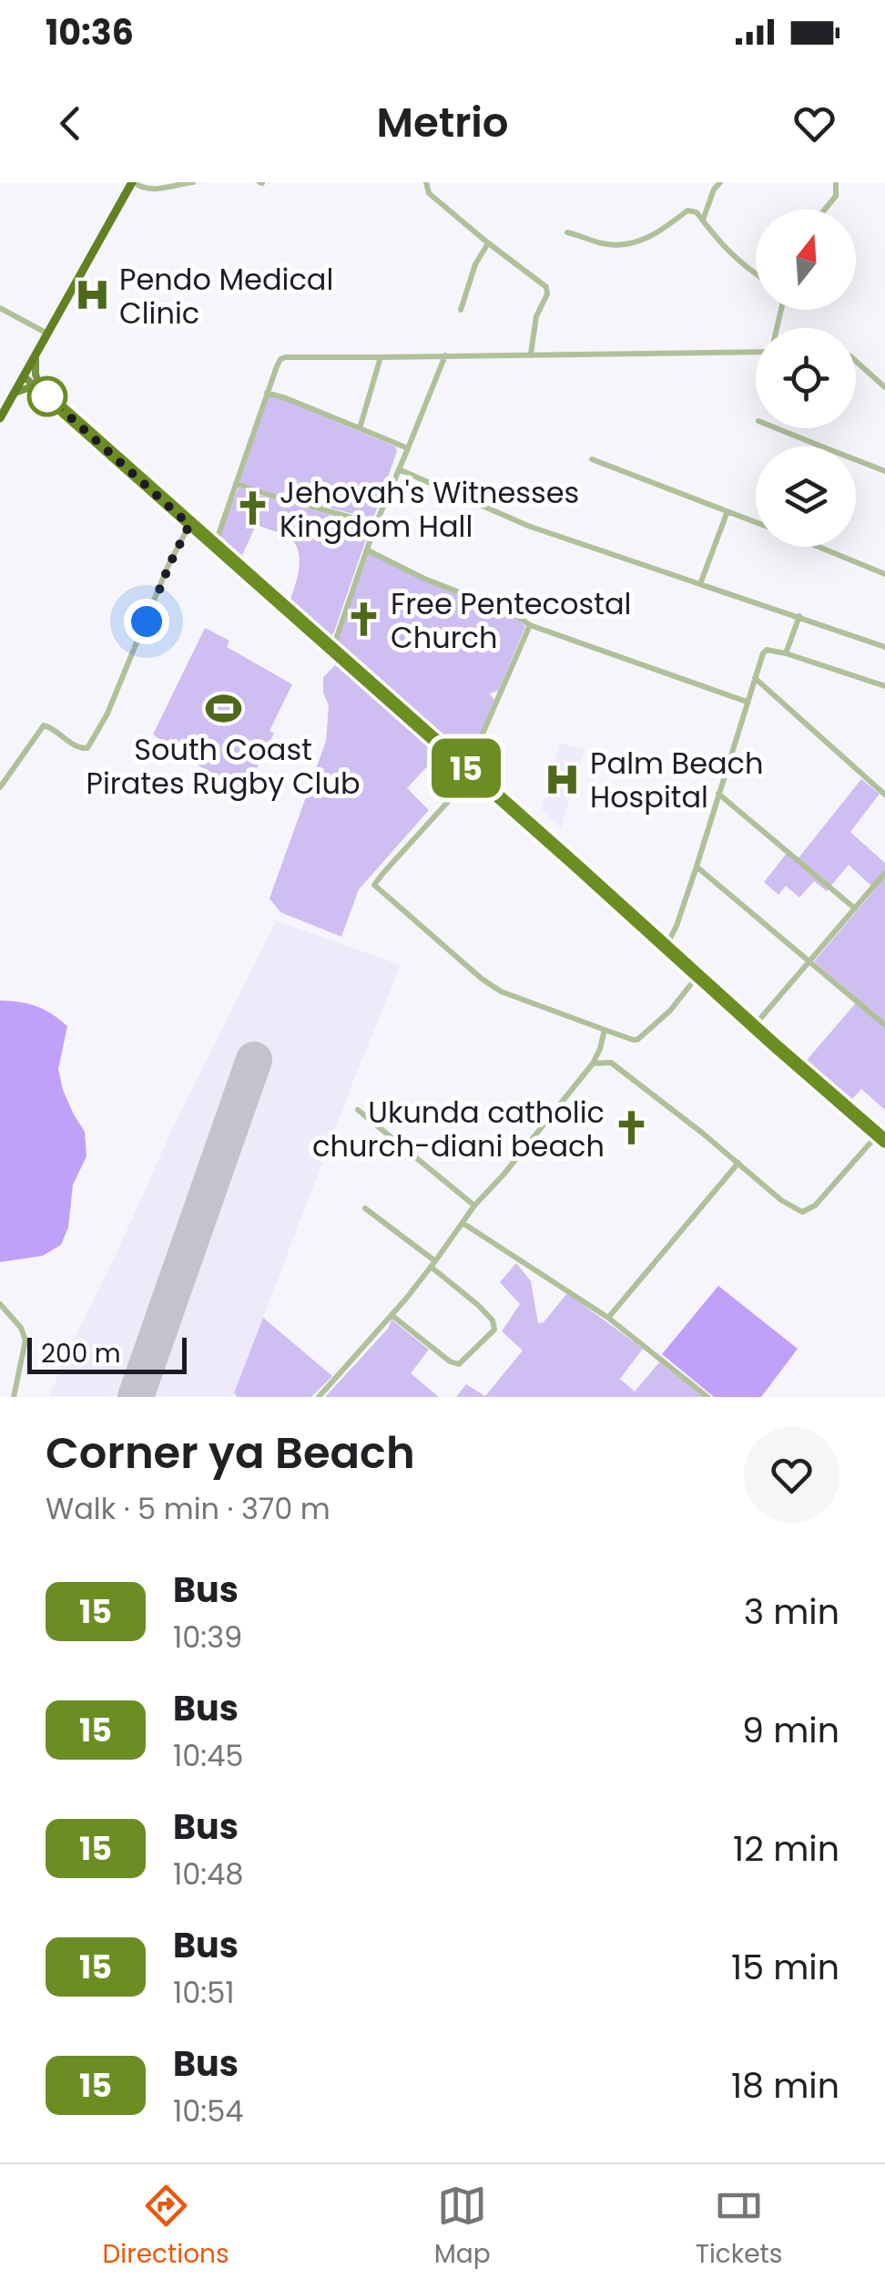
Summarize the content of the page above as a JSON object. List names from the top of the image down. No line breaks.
{"places":{"hospital":["Pendo Medical Clinic","Palm Beach Hospital"],"church":["Jehovah's Witnesses Kingdom Hall","Free Pentecostal Church","Ukunda catholic church-diani beach"],"sports":["South Coast Pirates Rugby Club"]},"lines":["bus line 15"],"scale_bar":"200 m","north":"top","page":{"status":"10:36","header":"Metrio","on_map":"15","scale":"200 m","heading":["Corner ya Beach","Walk · 5 min · 370 m"],"list":[{"mark":"15","name":"Bus","note":"10:39","value":"3 min"},{"mark":"15","name":"Bus","note":"10:45","value":"9 min"},{"mark":"15","name":"Bus","note":"10:48","value":"12 min"},{"mark":"15","name":"Bus","note":"10:51","value":"15 min"},{"mark":"15","name":"Bus","note":"10:54","value":"18 min"}],"tabs":["Directions","Map","Tickets"]}}
